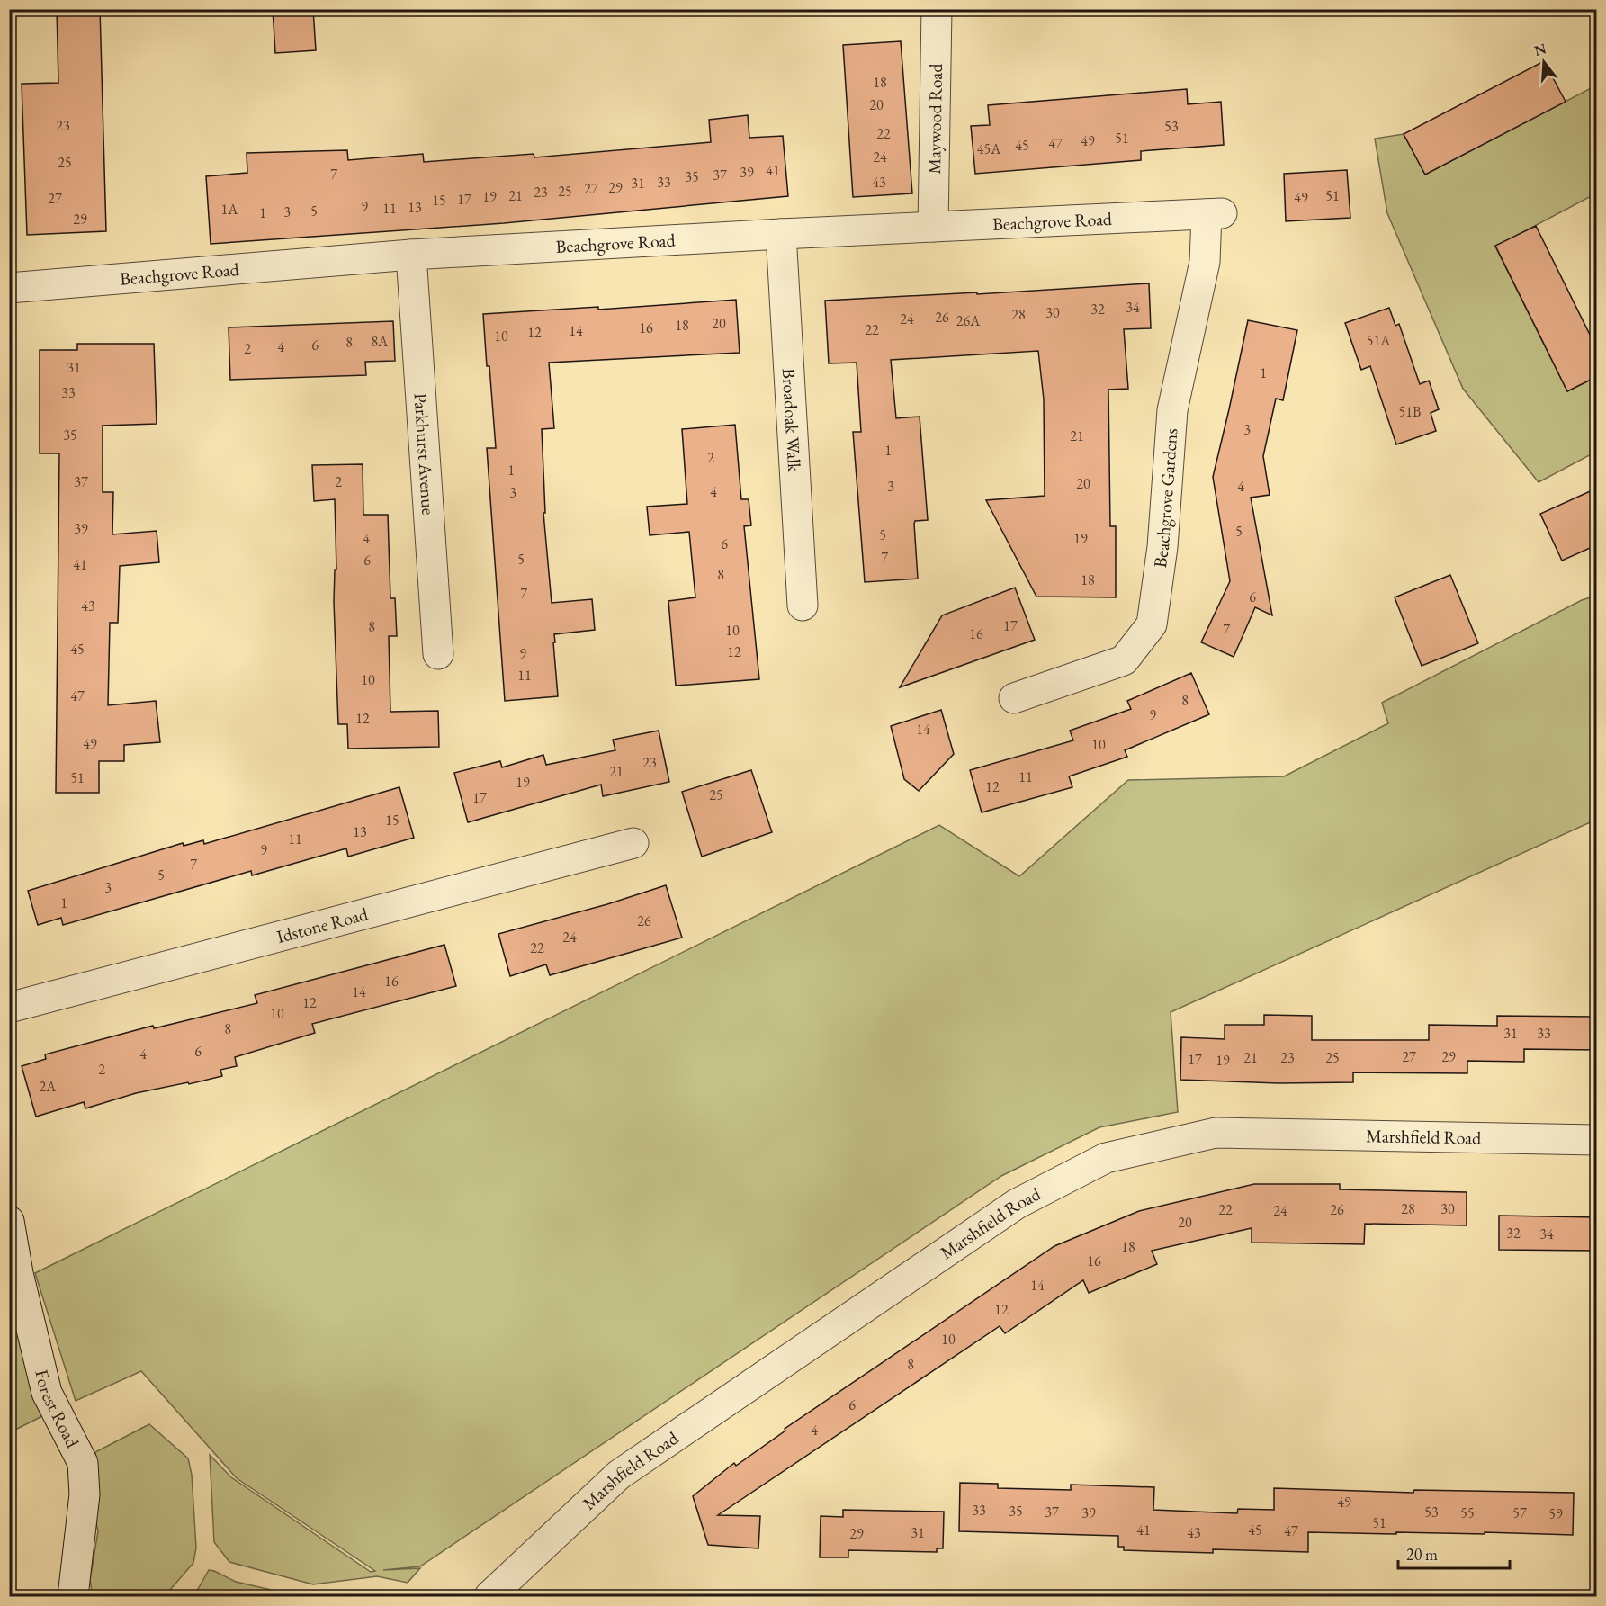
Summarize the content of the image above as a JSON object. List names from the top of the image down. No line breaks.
{"streets":{"street":["Maywood Road","Beachgrove Road","Broadoak Walk","Parkhurst Avenue","Beachgrove Gardens","Idstone Road","Marshfield Road","Forest Road"]},"crossings":[["Maywood Road","Beachgrove Road"],["Beachgrove Road","Broadoak Walk"],["Beachgrove Road","Parkhurst Avenue"],["Beachgrove Road","Beachgrove Gardens"]],"house_numbers":["18","20","23","53","22","51","49","47","45","45A","24","25","41","39","7","37","35","33","43","31","29","27","25","23","21","51","19","49","27","17","15","9","13","11","1A","5","3","1","29","34","32","30","28","26","24","26A","20","18","16","22","14","12","10","51A","8A","8","6","4","2","31","1","33","51B","3","35","21","1","2","1","37","2","20","3","4","4","3","39","5","5","4","19","6","7","5","6","41","8","18","7","6","43","17","8","7","10","16","45","12","9","11","10","47","8","9","12","14","49","10","23","21","11","51","19","12","25","17","15","13","11","9","7","5","3","1","26","24","22","16","14","12","10","8","31","33","6","4","27","29","21","23","25","17","19","2","2A","28","30","22","26","24","20","32","34","18","16","14","12","10","8","6","4","49","33","35","37","53","39","55","57","59","51","41","45","47","31","43","29"],"scale_bar":"20 m","north":"top"}
